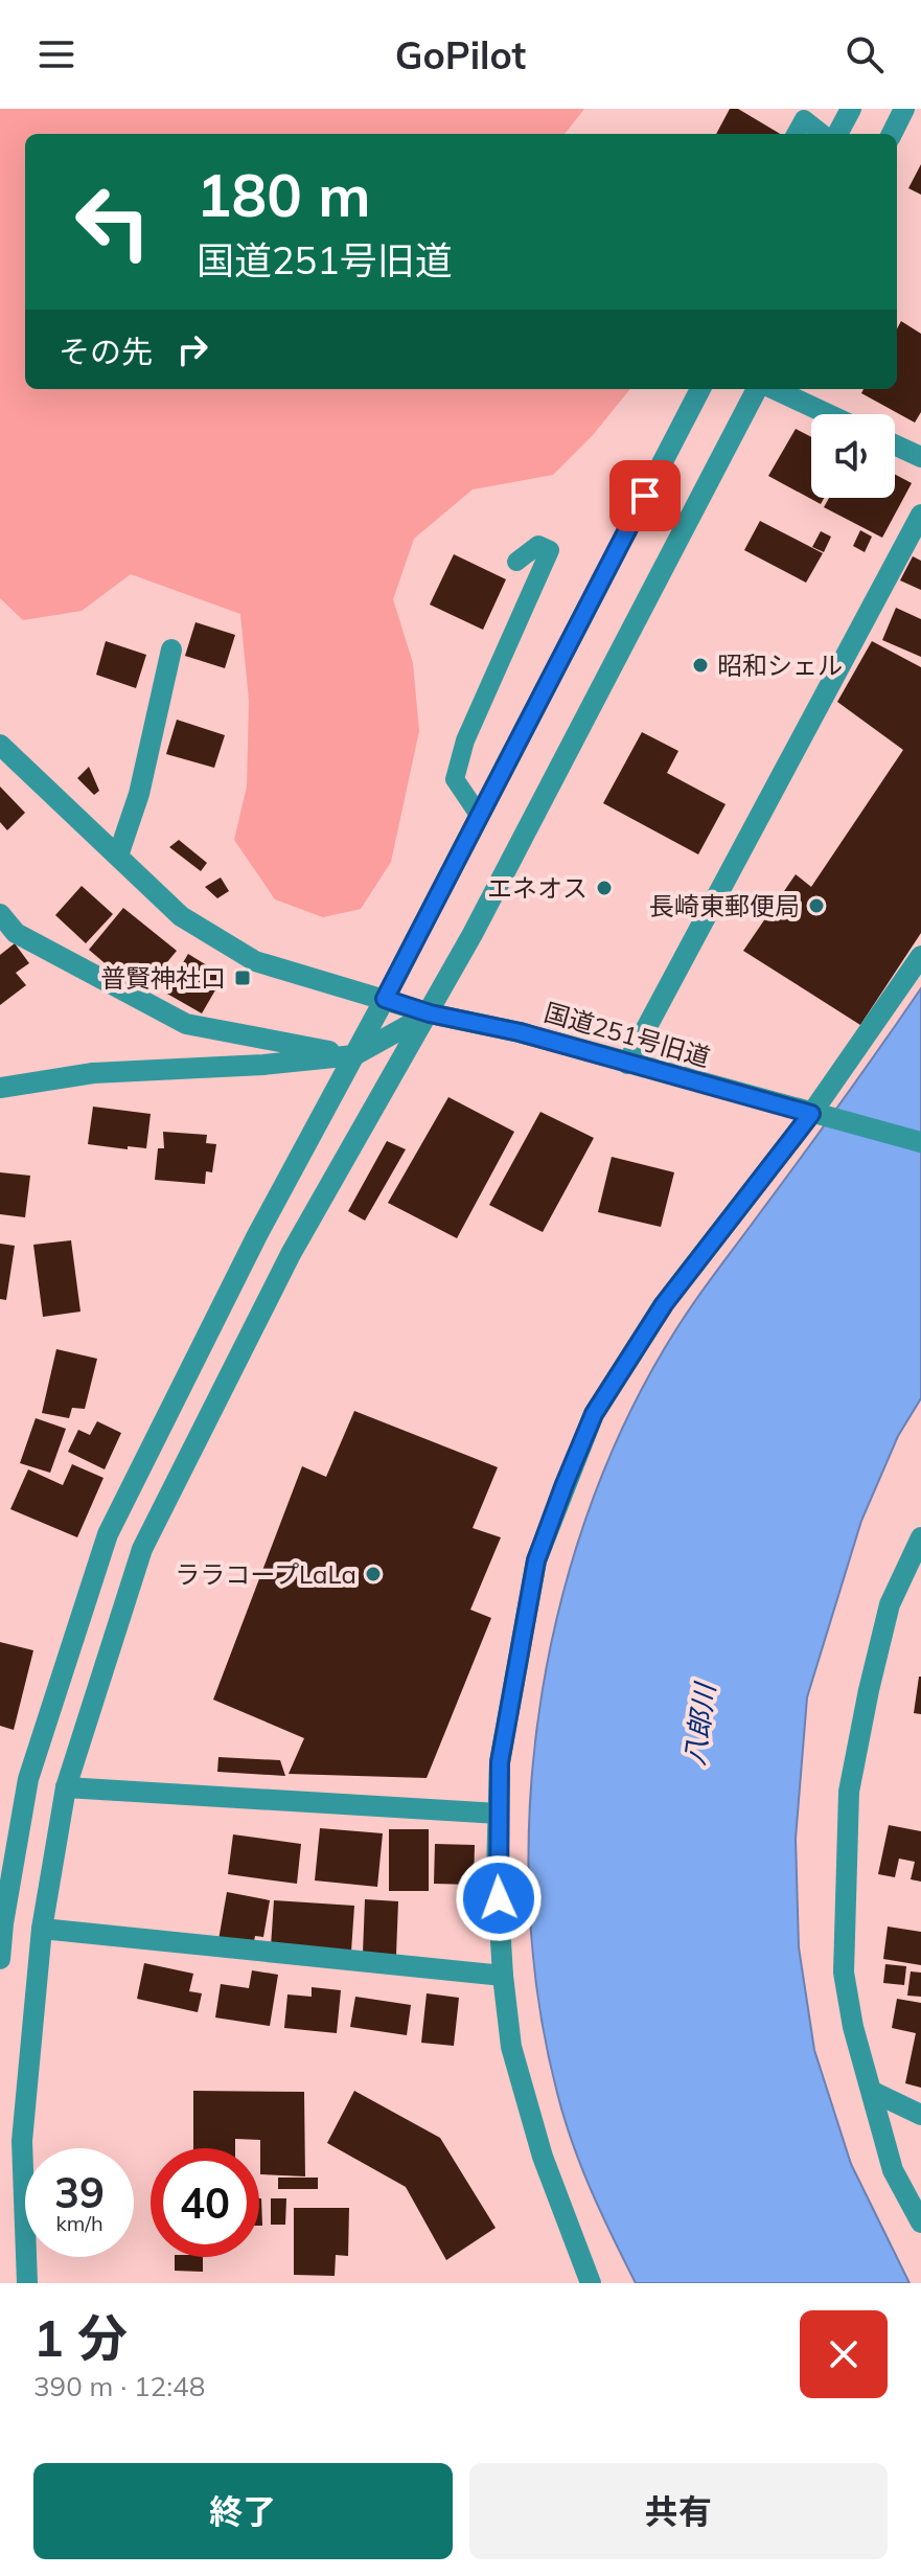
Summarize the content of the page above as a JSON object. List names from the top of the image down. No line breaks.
{"streets":{"street":["国道251号旧道"]},"water":["八郎川"],"places":{"other":["昭和シェル","エネオス","長崎東郵便局","ララコープLaLa"],"transit":["普賢神社口"]},"page":{"header":"GoPilot","turn":["180 m","国道251号旧道"],"then":"その先","speed":"39 km/h","limit":"40","heading":["1 分","390 m · 12:48"],"buttons":["終了","共有"]}}
